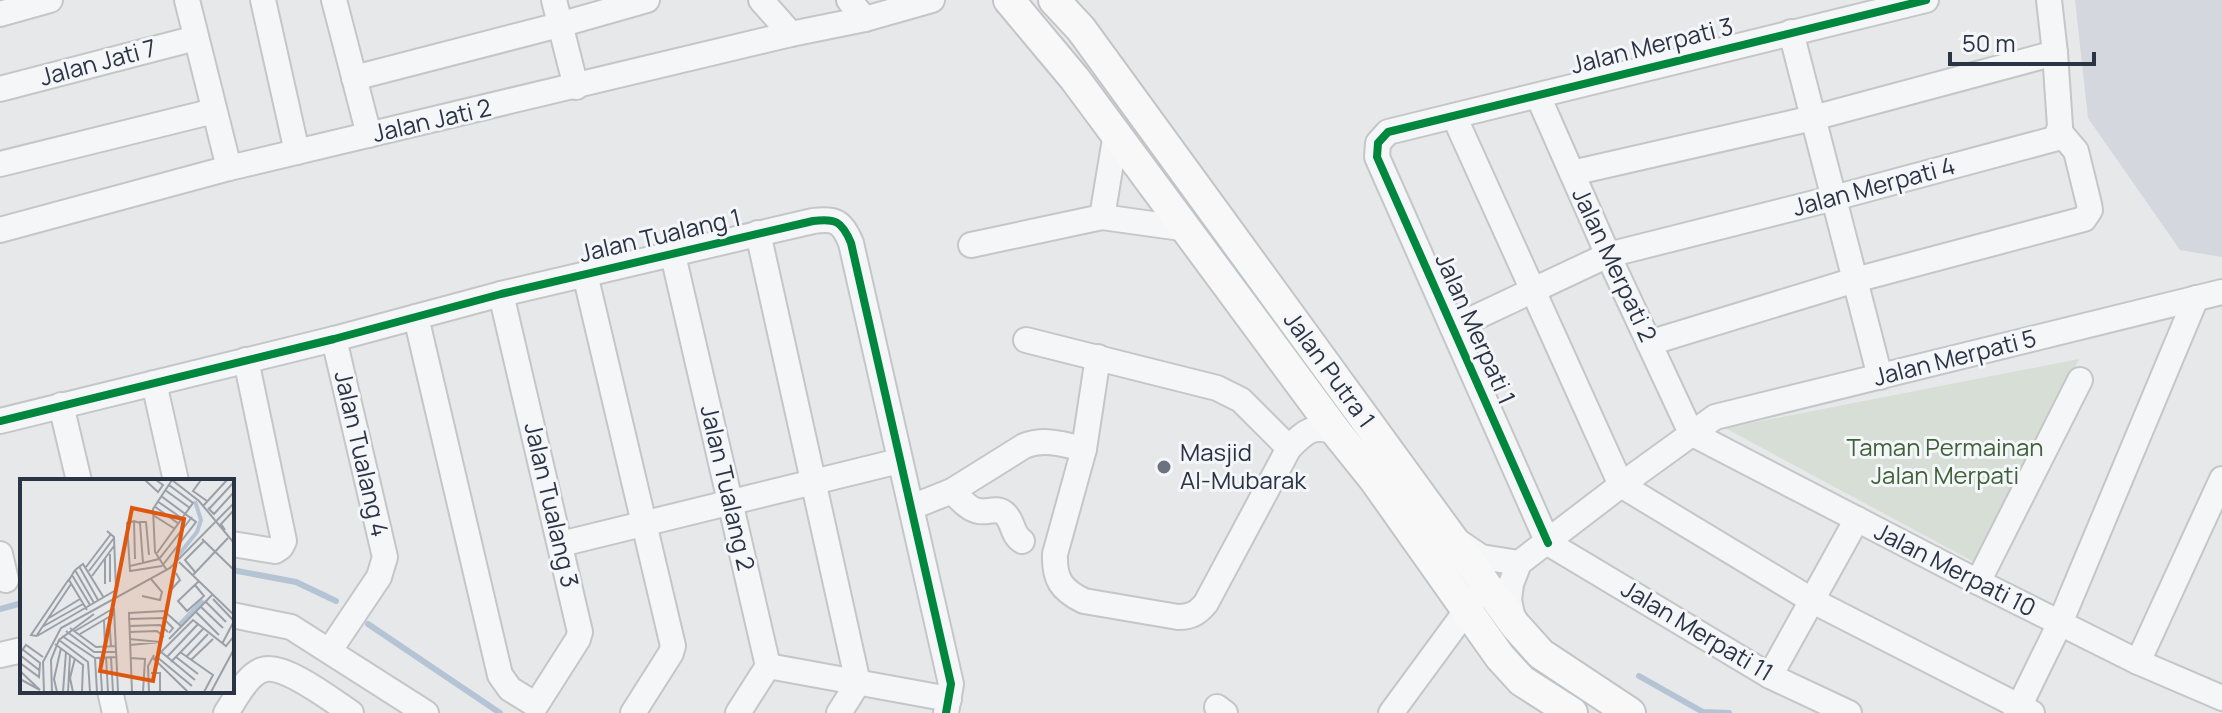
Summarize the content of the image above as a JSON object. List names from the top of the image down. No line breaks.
{"streets":{"main road":["Jalan Putra 1"],"street":["Jalan Merpati 3","Jalan Jati 7","Jalan Jati 2","Jalan Merpati 4","Jalan Tualang 1","Jalan Merpati 2","Jalan Merpati 1","Jalan Merpati 5","Jalan Tualang 4","Jalan Tualang 2","Jalan Tualang 3","Jalan Merpati 10","Jalan Merpati 11"]},"crossings":[["Jalan Merpati 3","Jalan Merpati 2"],["Jalan Merpati 3","Jalan Merpati 1"],["Jalan Merpati 4","Jalan Merpati 2"],["Jalan Merpati 4","Jalan Merpati 1"],["Jalan Tualang 1","Jalan Tualang 4"],["Jalan Tualang 1","Jalan Tualang 2"],["Jalan Tualang 1","Jalan Tualang 3"],["Jalan Merpati 2","Jalan Merpati 5"],["Jalan Merpati 2","Jalan Merpati 10"],["Jalan Merpati 1","Jalan Merpati 5"],["Jalan Merpati 1","Jalan Merpati 11"],["Jalan Merpati 5","Jalan Merpati 10"],["Jalan Merpati 5","Jalan Merpati 11"]],"parks":["Taman Permainan Jalan Merpati"],"places":["Masjid Al-Mubarak"],"scale_bar":"50 m"}
